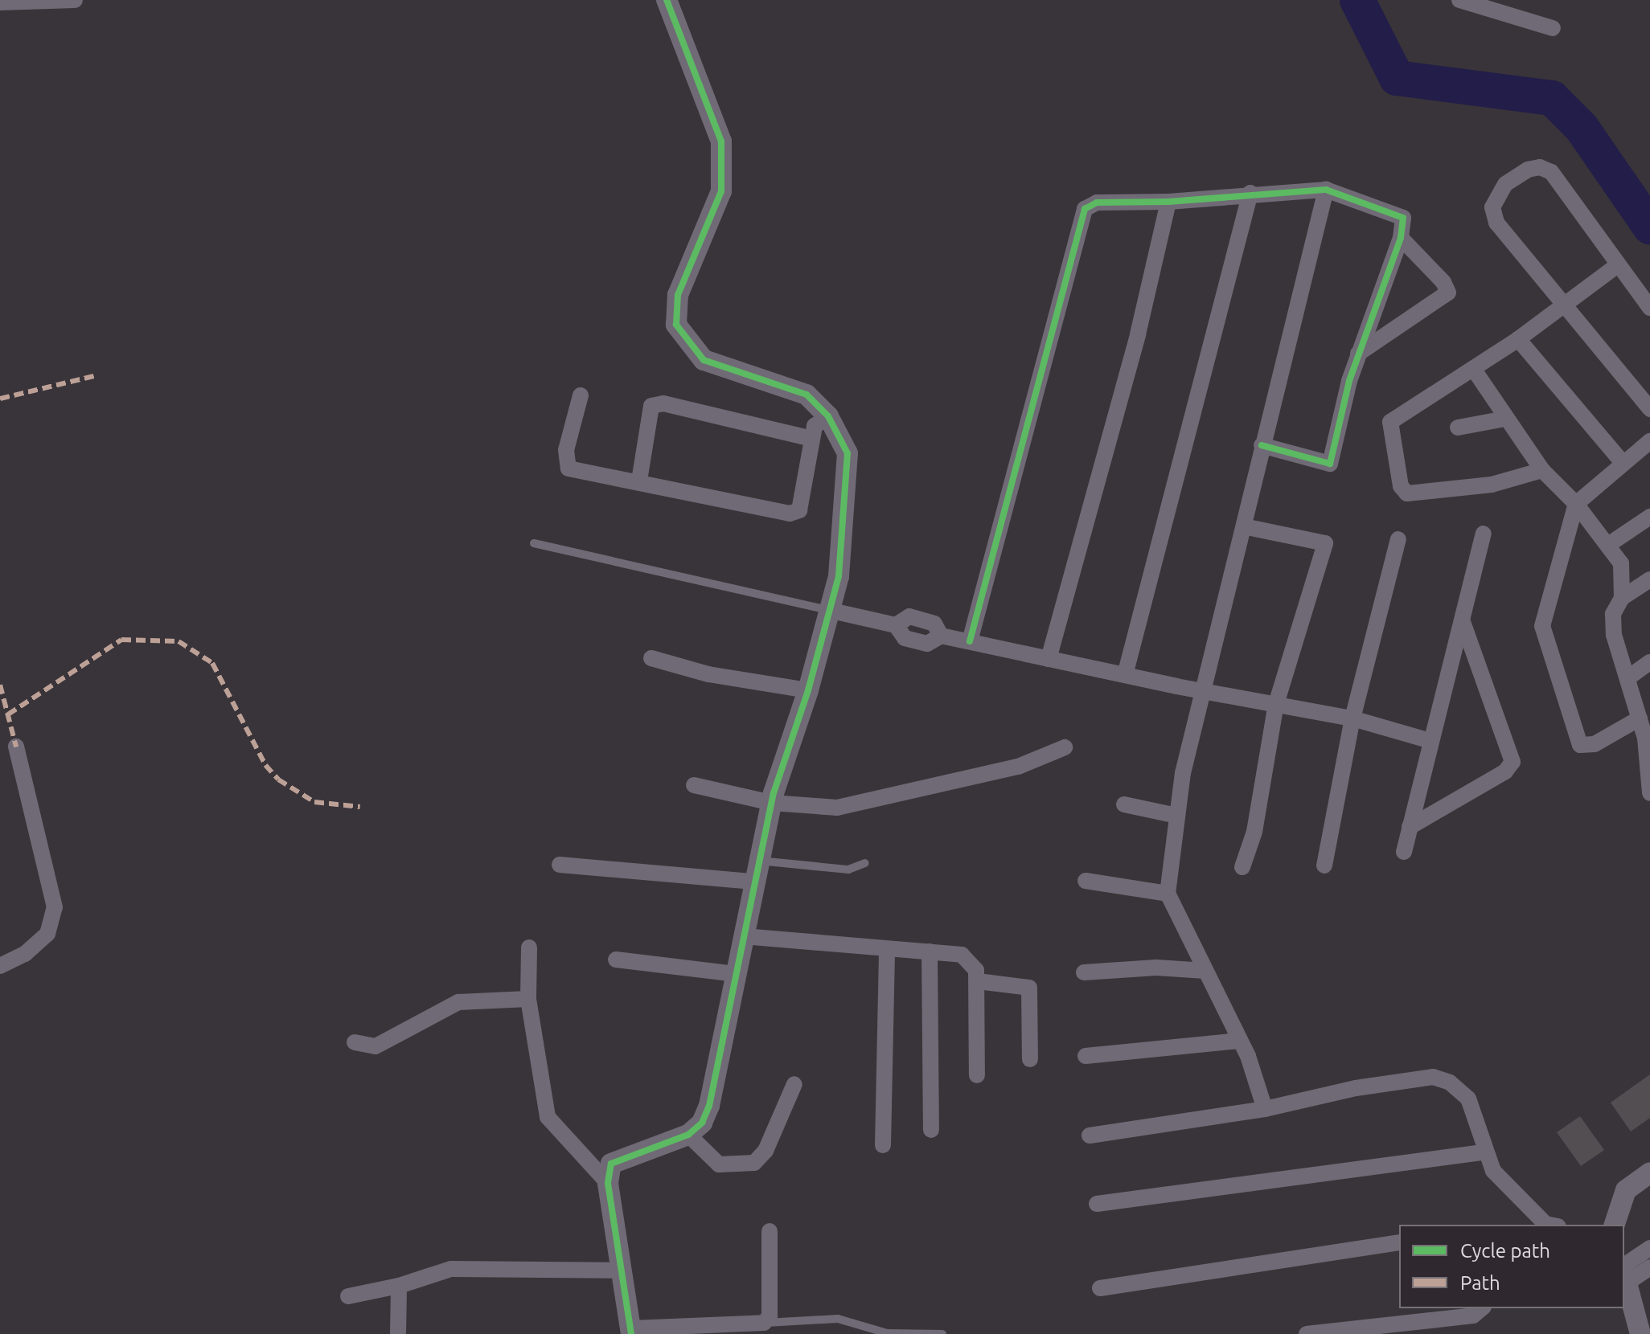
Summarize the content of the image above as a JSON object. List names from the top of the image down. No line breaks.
{"legend":["Cycle path","Path"]}
